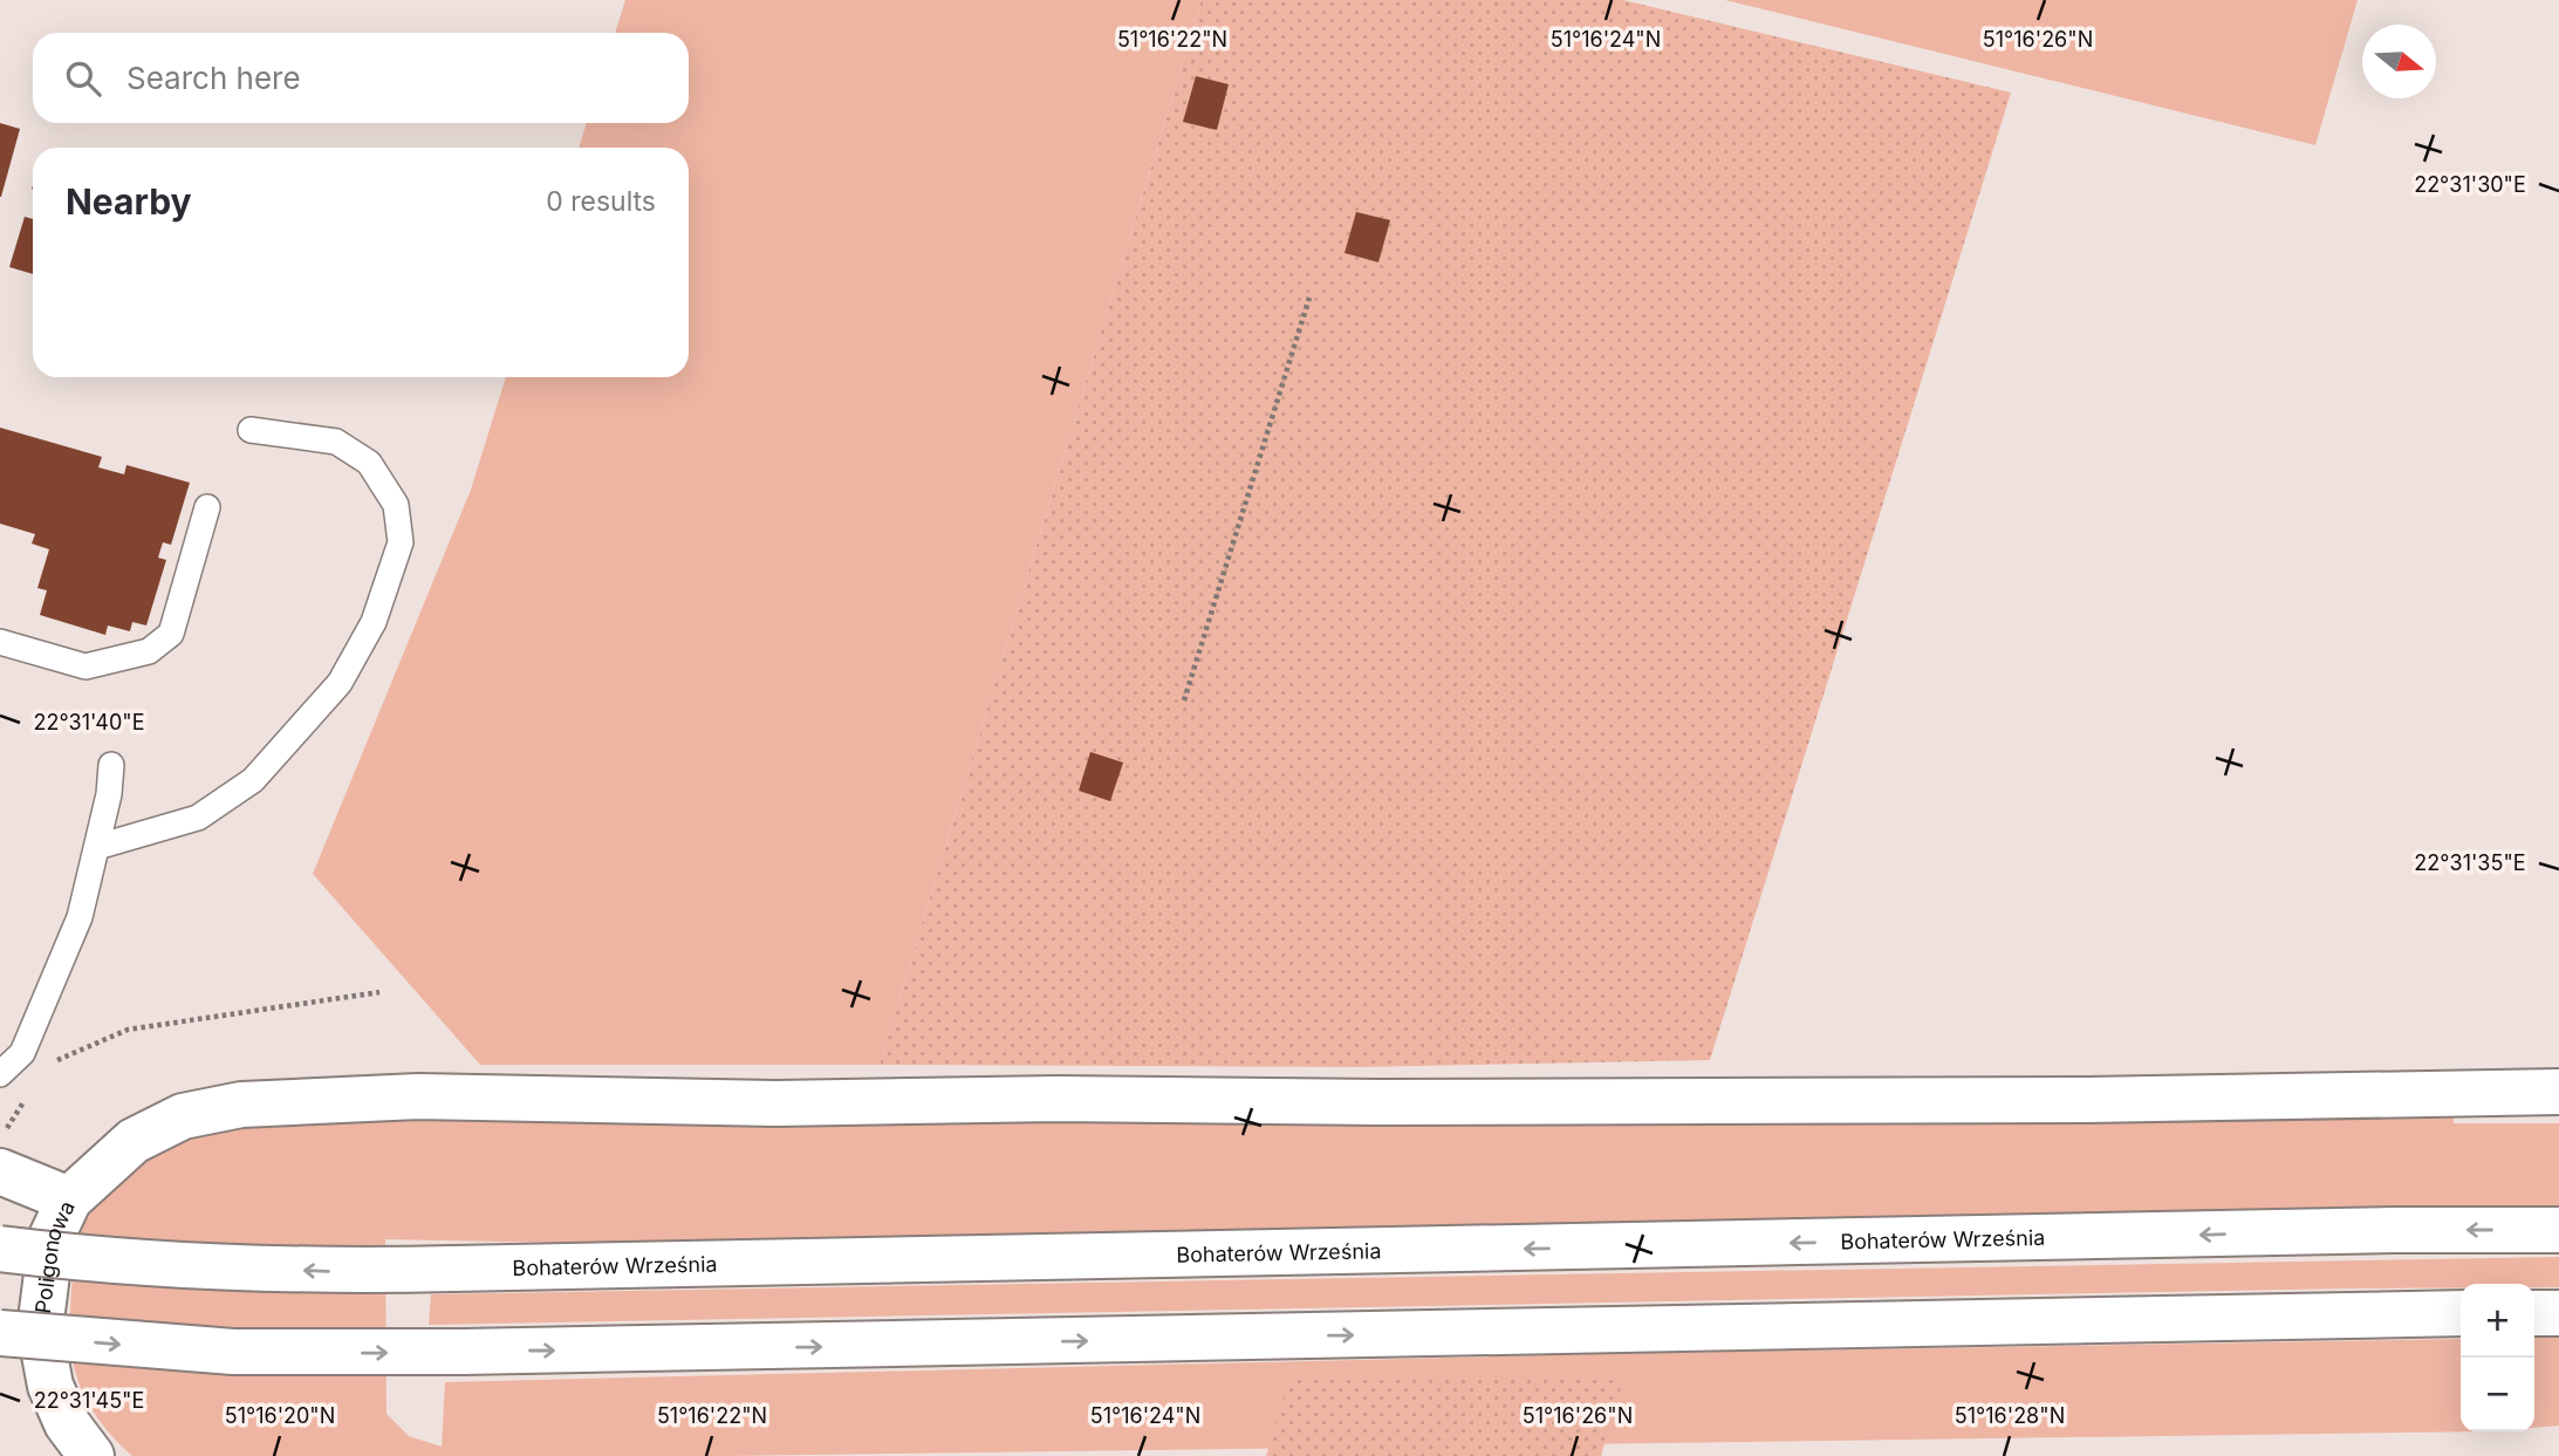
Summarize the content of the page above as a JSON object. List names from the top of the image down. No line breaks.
{"streets":{"main road":["Bohaterów Września","Poligonowa"]},"north":"right","page":{"search":"Search here","heading":["Nearby","0 results"],"map_buttons":["+","−"]},"coordinates":["51°16'22\"N","51°16'24\"N","51°16'26\"N","22°31'30\"E","22°31'40\"E","22°31'35\"E","22°31'45\"E","51°16'20\"N","51°16'28\"N"]}
